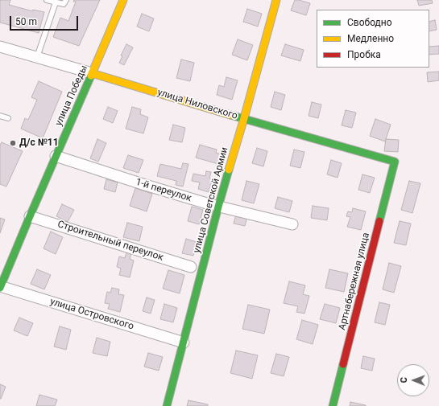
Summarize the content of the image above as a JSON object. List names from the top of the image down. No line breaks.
{"streets":{"street":["улица Победы","улица Ниловского","1-й переулок","улица Советской Армии","Строительный переулок","Артнабережная улица","улица Островского"]},"crossings":[["улица Победы","улица Ниловского"],["улица Победы","1-й переулок"],["улица Победы","Строительный переулок"],["улица Победы","улица Островского"],["улица Ниловского","улица Советской Армии"],["улица Ниловского","Артнабережная улица"],["1-й переулок","улица Советской Армии"],["улица Советской Армии","улица Островского"]],"places":["Д/с №11"],"legend":["Свободно","Медленно","Пробка"],"scale_bar":"50 m","north":"left"}
